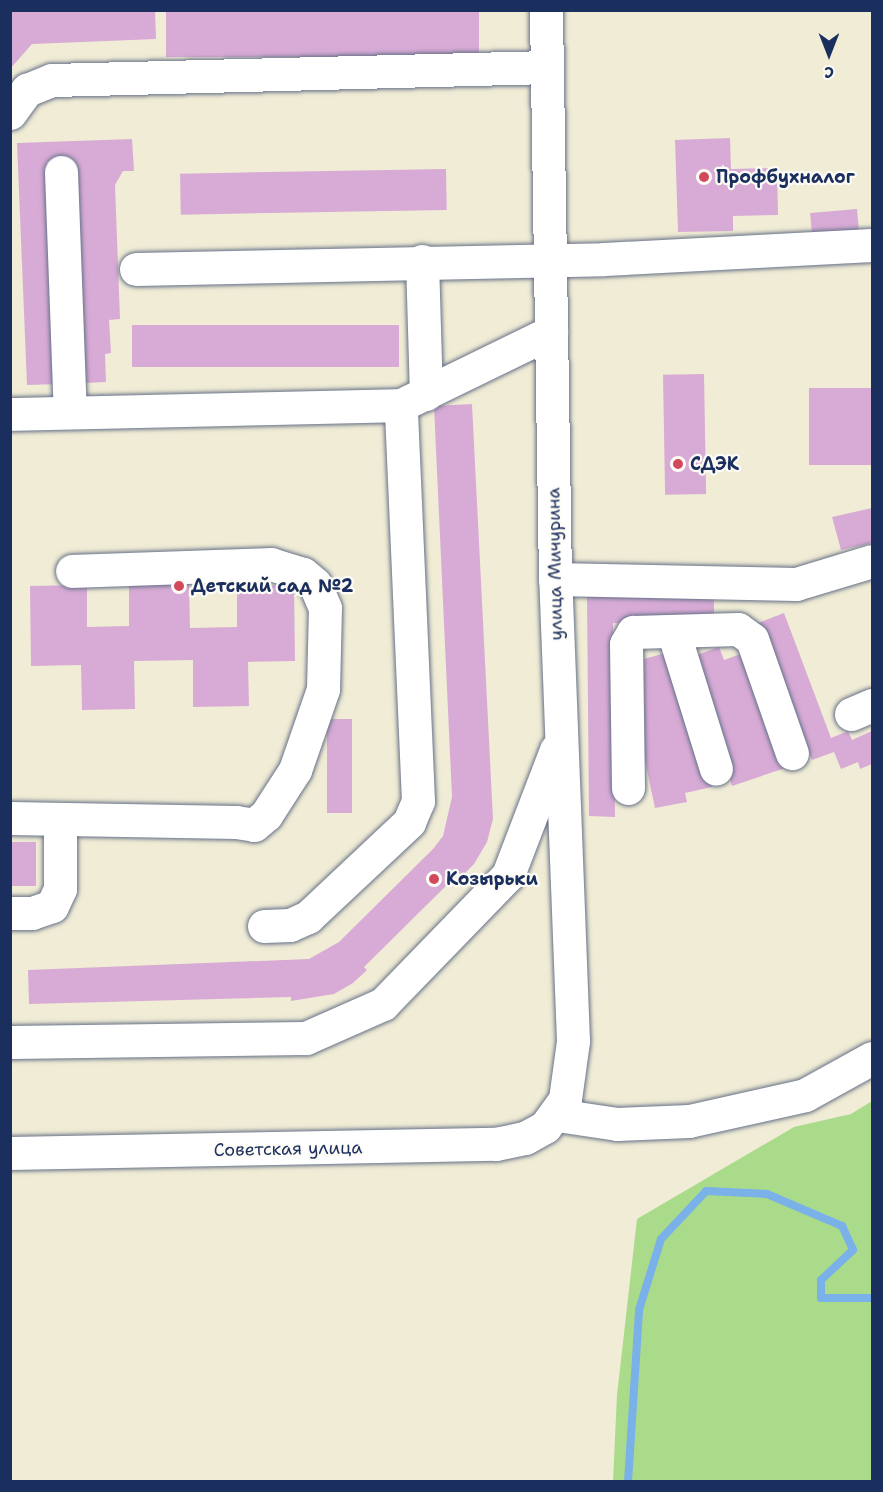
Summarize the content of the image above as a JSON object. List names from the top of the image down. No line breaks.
{"streets":{"street":["улица Мичурина","Советская улица"]},"crossings":[["улица Мичурина","Советская улица"]],"places":["Профбухналог","СДЭК","Детский сад №2","Козырьки"],"north":"bottom"}
